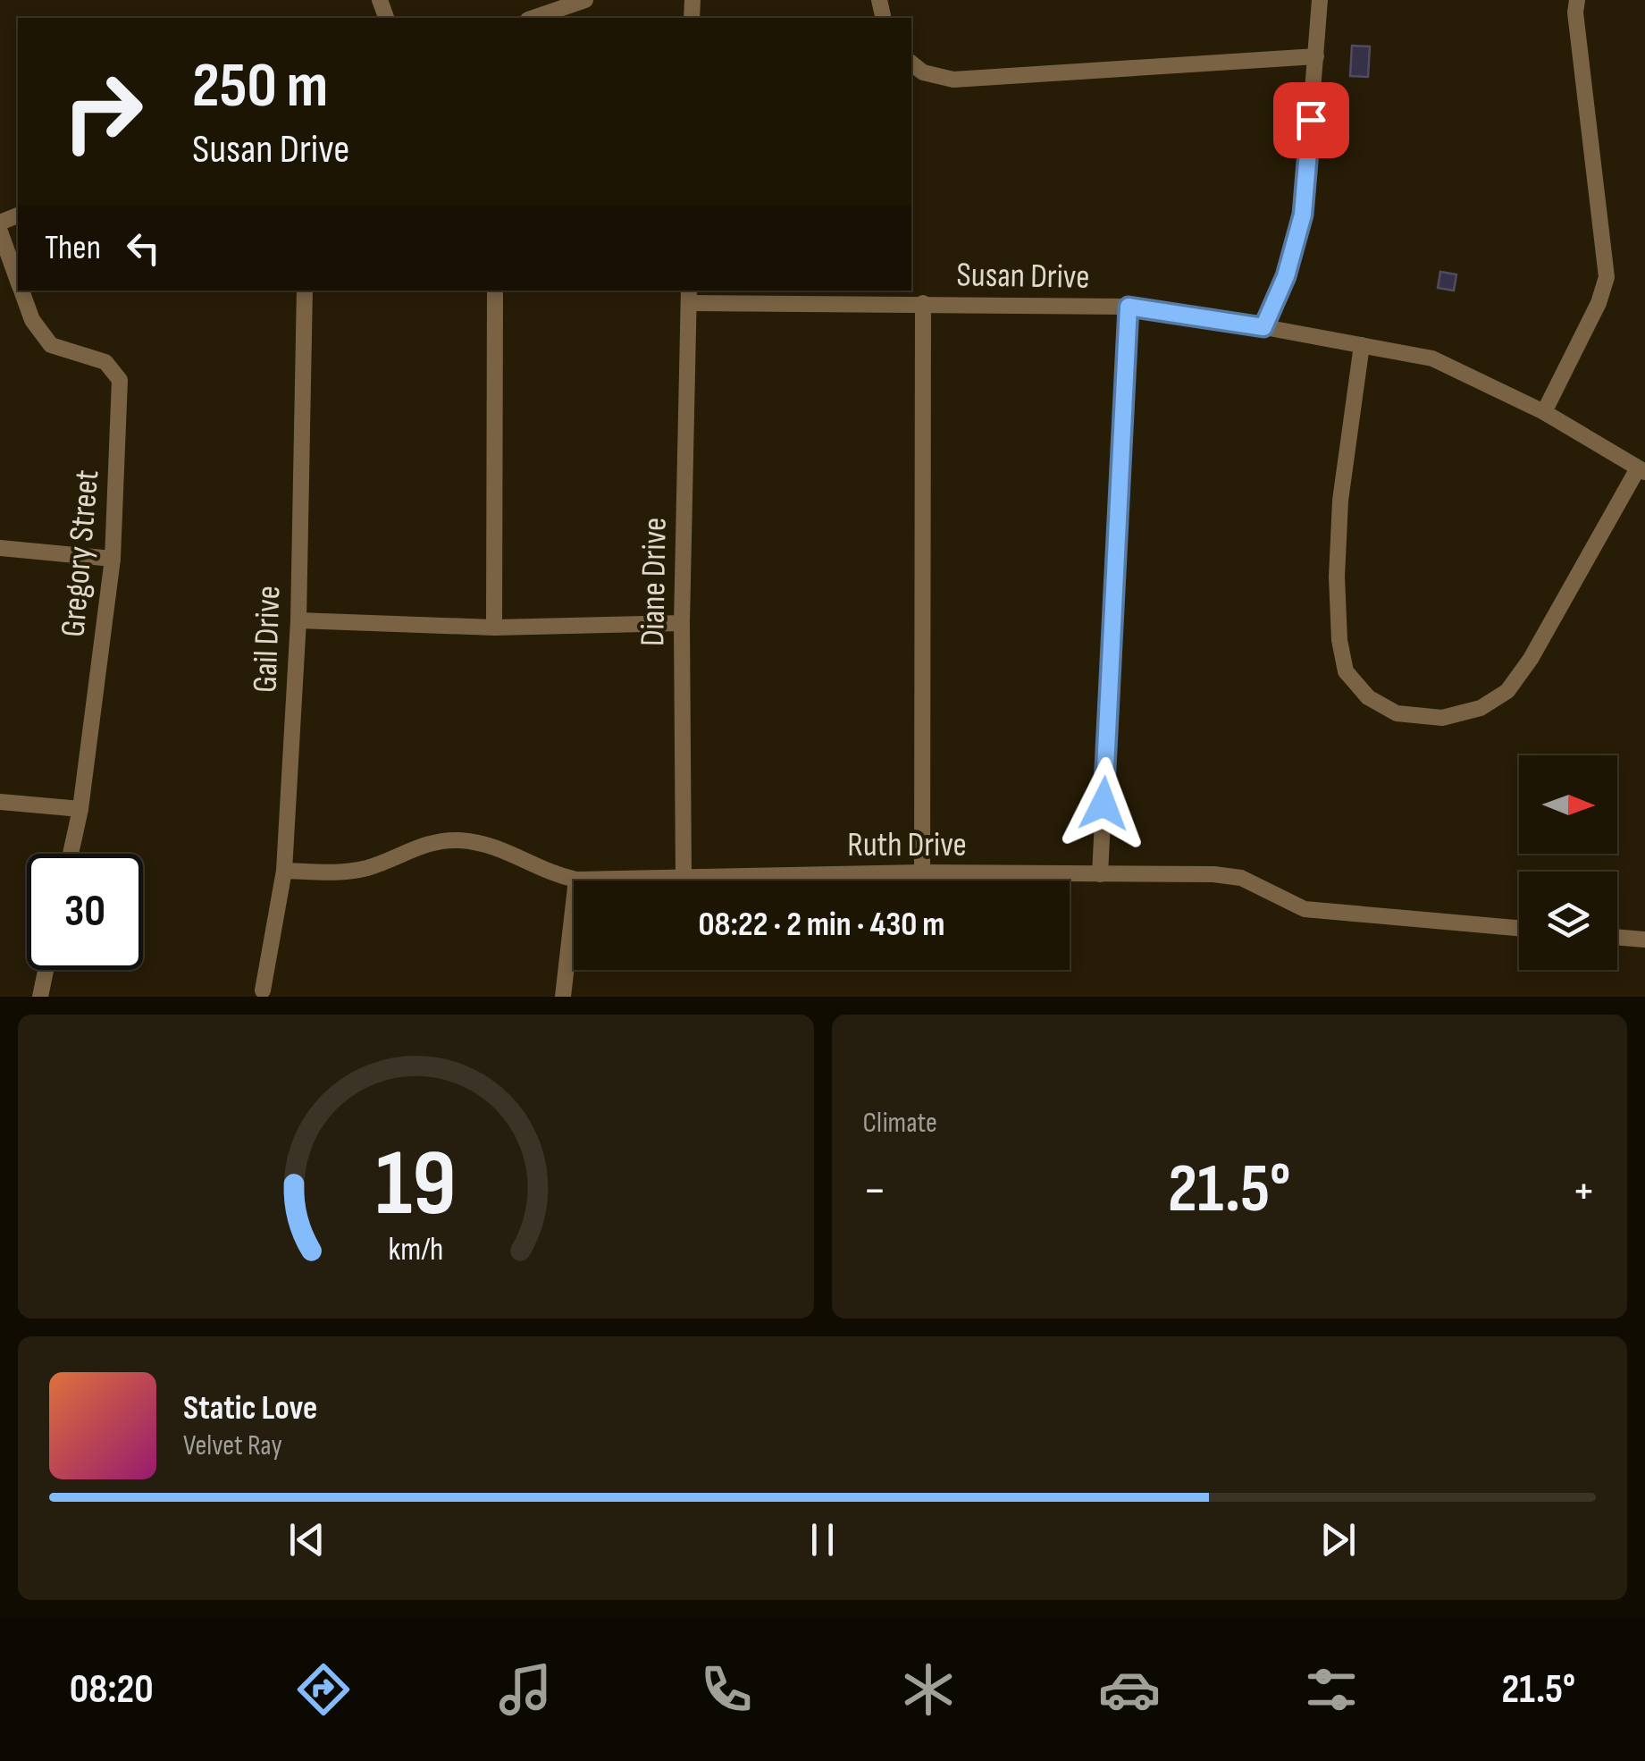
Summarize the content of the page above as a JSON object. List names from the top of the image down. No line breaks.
{"streets":{"street":["Susan Drive","Gregory Street","Diane Drive","Gail Drive","Ruth Drive"]},"crossings":[["Susan Drive","Diane Drive"],["Diane Drive","Ruth Drive"],["Gail Drive","Ruth Drive"]],"north":"right","page":{"turn":["250 m","Susan Drive"],"then":"Then","limit":"30","trip":"08:22 · 2 min · 430 m","tile":"Climate","heat":["−","21.5°","+"],"song":["Static Love","Velvet Ray"],"tabs":["08:20","21.5°"],"gauge":["19","km/h"]}}
